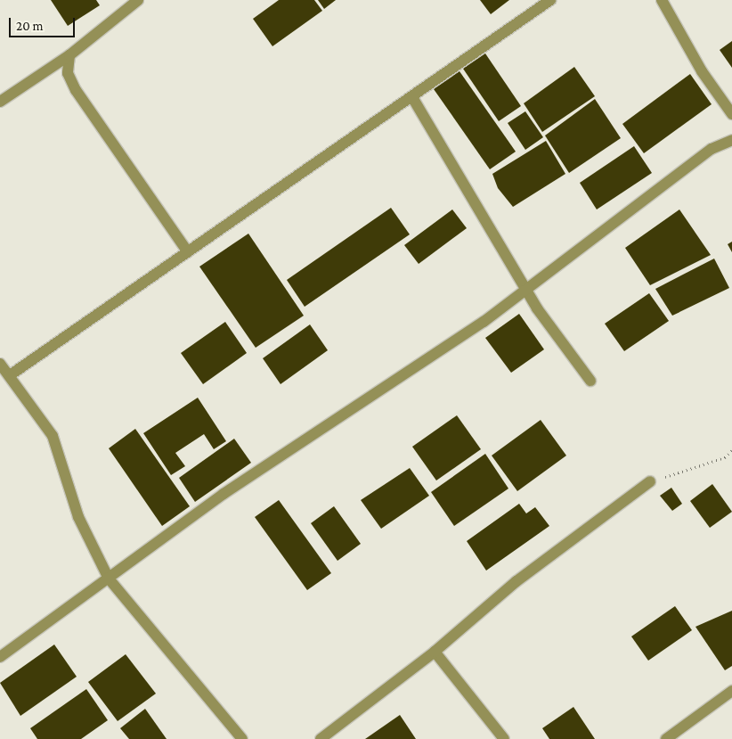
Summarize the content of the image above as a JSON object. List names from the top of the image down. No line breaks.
{"scale_bar":"20 m"}
